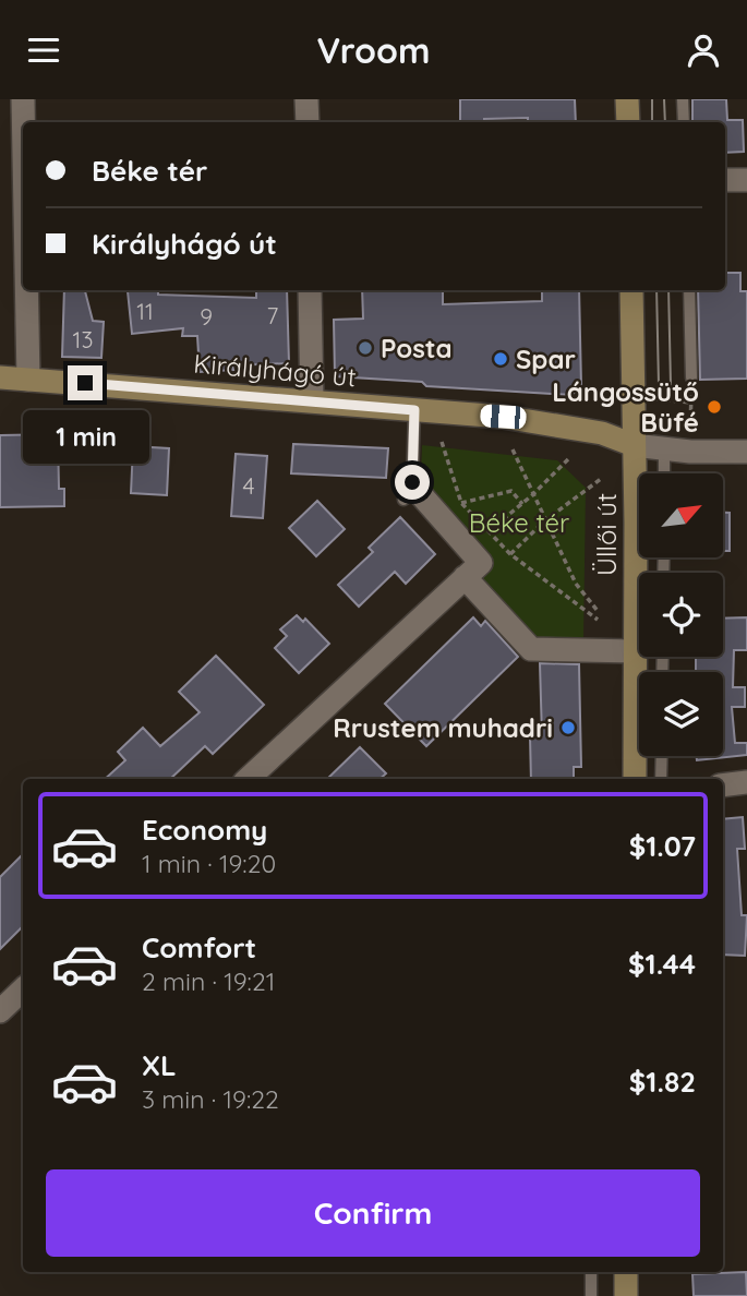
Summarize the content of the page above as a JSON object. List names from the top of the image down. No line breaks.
{"streets":{"street":["Királyhágó út","Üllői út"]},"crossings":[["Királyhágó út","Üllői út"]],"parks":["Béke tér"],"places":["Posta","Spar","Lángossütő Büfé","Rrustem muhadri"],"house_numbers":["11","7","9","13","4"],"north":"top right","page":{"header":"Vroom","banner":["Béke tér","Királyhágó út"],"bubble":"1 min","list":[{"name":"Economy","note":"1 min · 19:20","value":"$1.07"},{"name":"Comfort","note":"2 min · 19:21","value":"$1.44"},{"name":"XL","note":"3 min · 19:22","value":"$1.82"}],"buttons":"Confirm"}}
